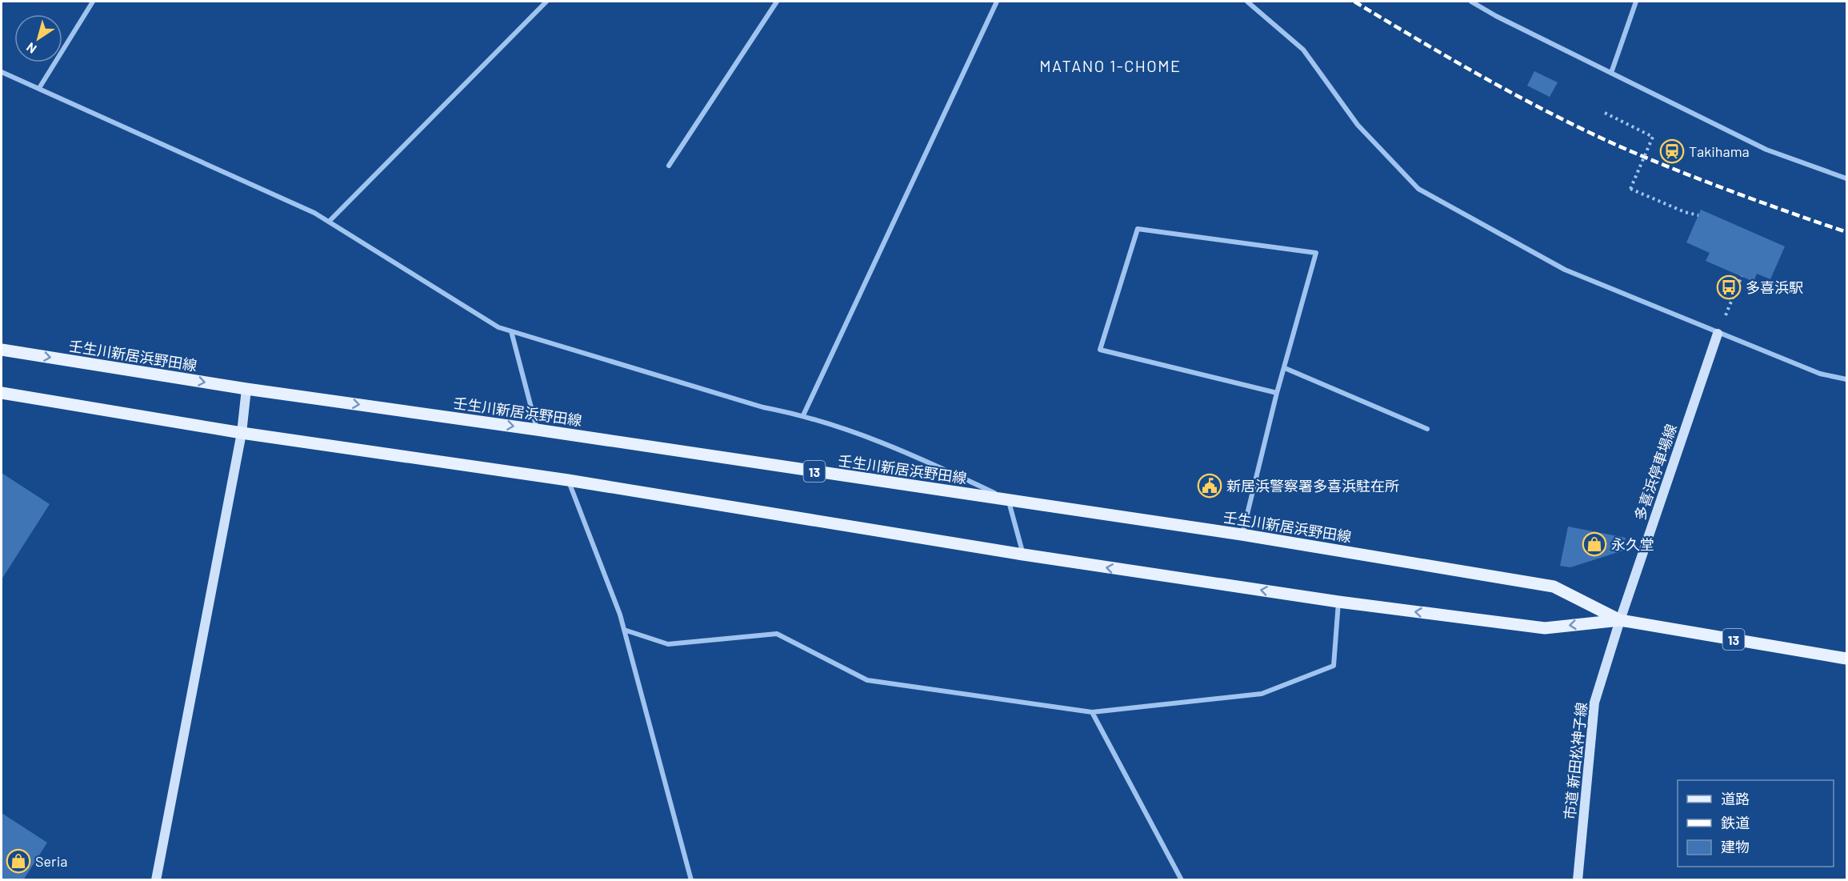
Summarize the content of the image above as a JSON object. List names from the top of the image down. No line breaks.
{"streets":{"main road":["壬生川新居浜野田線","13"],"street":["多喜浜停車場線","市道 新田松神子線"]},"crossings":[["壬生川新居浜野田線","多喜浜停車場線"],["壬生川新居浜野田線","市道 新田松神子線"],["多喜浜停車場線","市道 新田松神子線"]],"districts":["MATANO 1-CHOME"],"places":{"station":["Takihama"],"bus stop":["多喜浜駅"],"public building":["新居浜警察署多喜浜駐在所"],"shop":["永久堂","Seria"]},"legend":["道路","鉄道","建物"],"north":"bottom left"}
